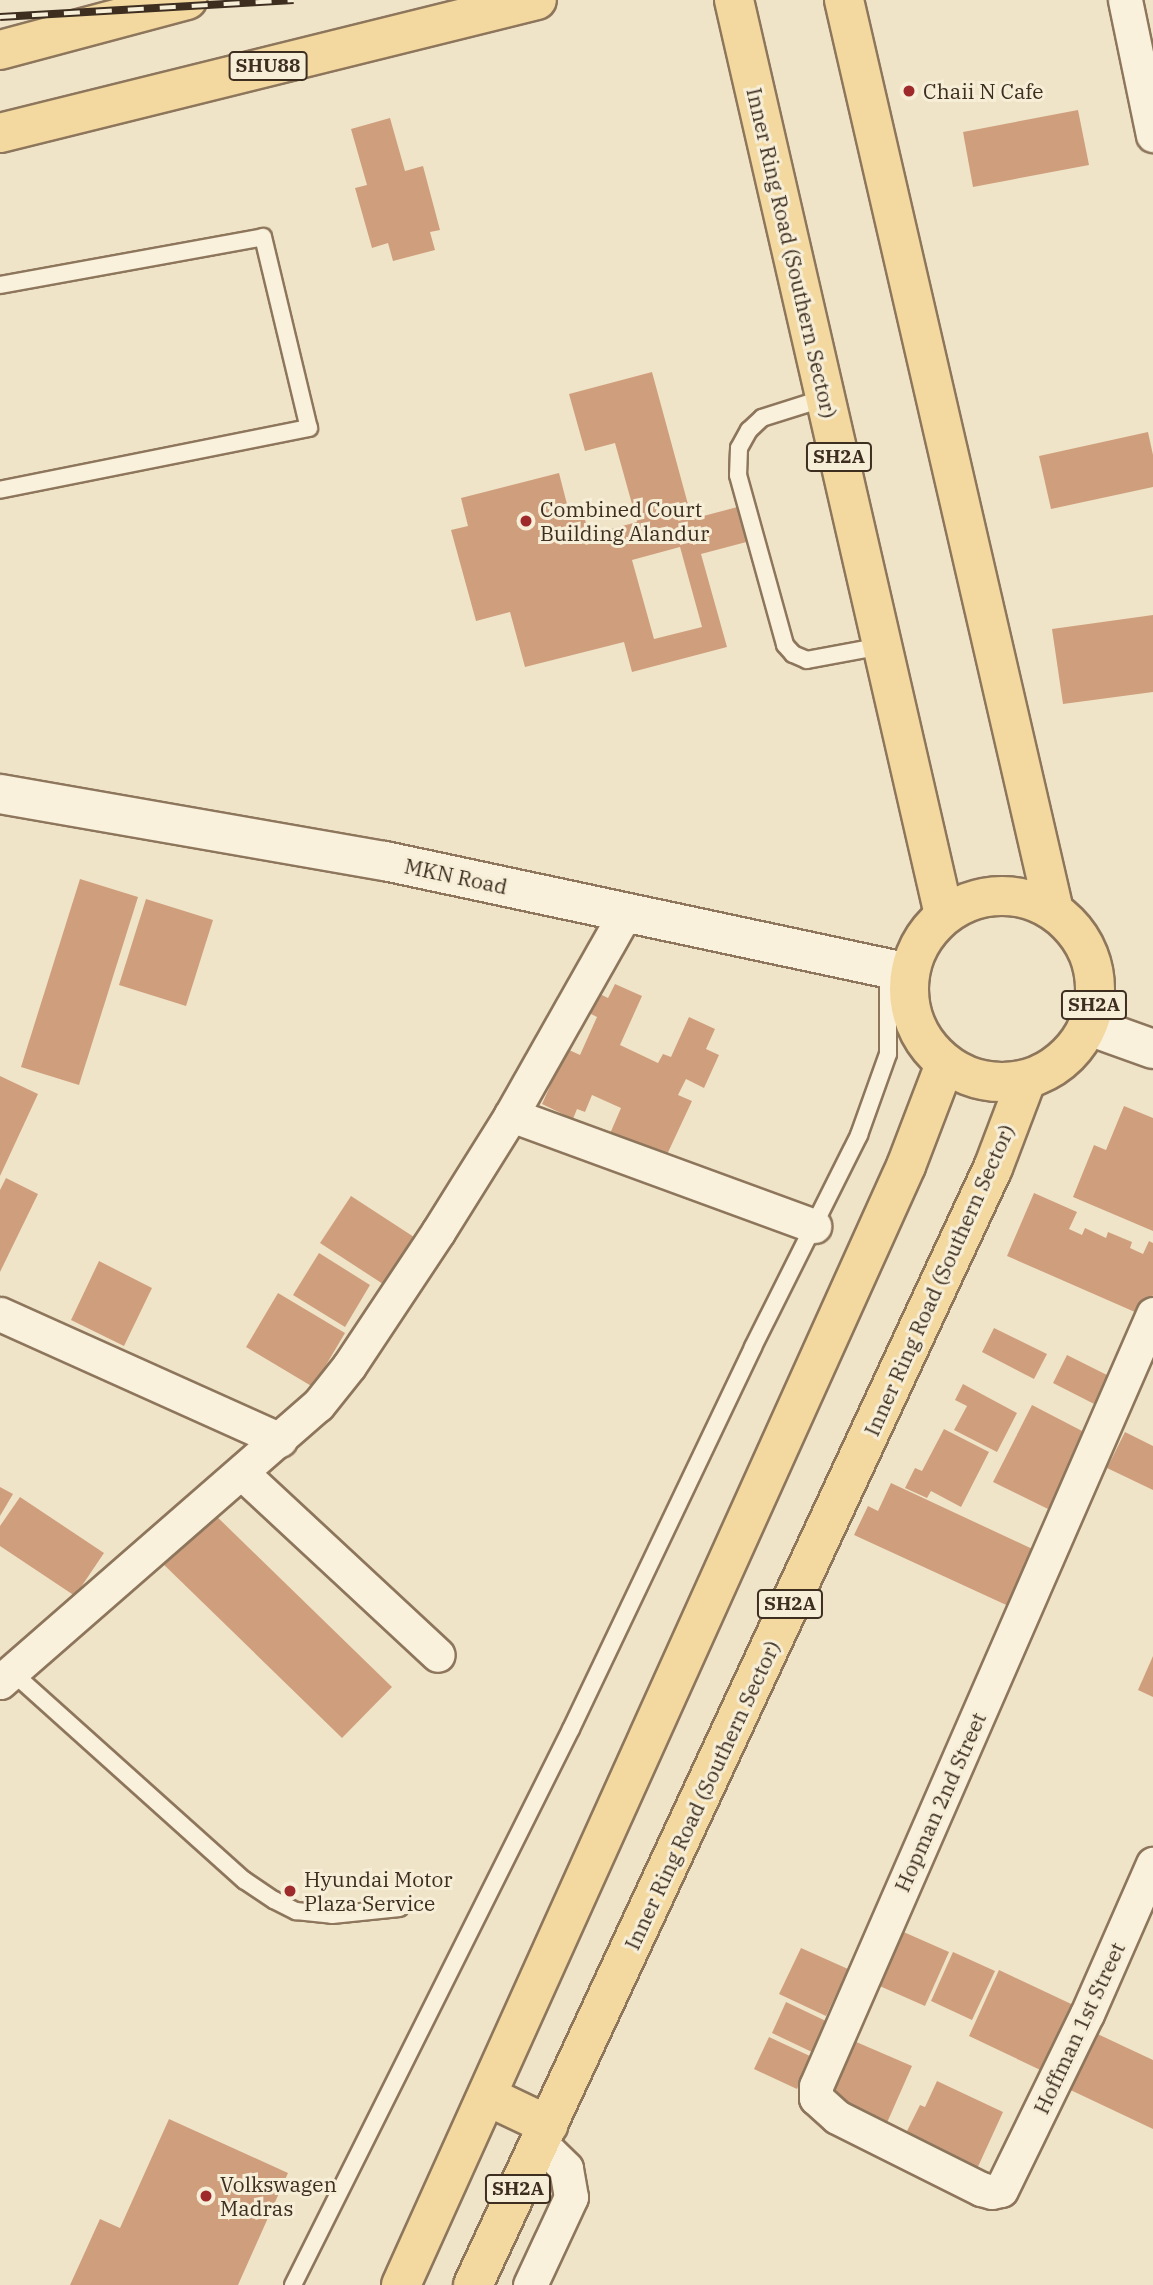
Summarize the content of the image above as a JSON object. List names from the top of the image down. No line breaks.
{"streets":{"main road":["SHU88","Inner Ring Road (Southern Sector)","SH2A"],"street":["MKN Road","Hopman 2nd Street","Hoffman 1st Street"]},"crossings":[["Inner Ring Road (Southern Sector)","SH2A"],["Inner Ring Road (Southern Sector)","MKN Road"],["SH2A","MKN Road"],["Hopman 2nd Street","Hoffman 1st Street"]],"places":["Chaii N Cafe","Combined Court Building Alandur","Hyundai Motor Plaza Service","Volkswagen Madras"]}
